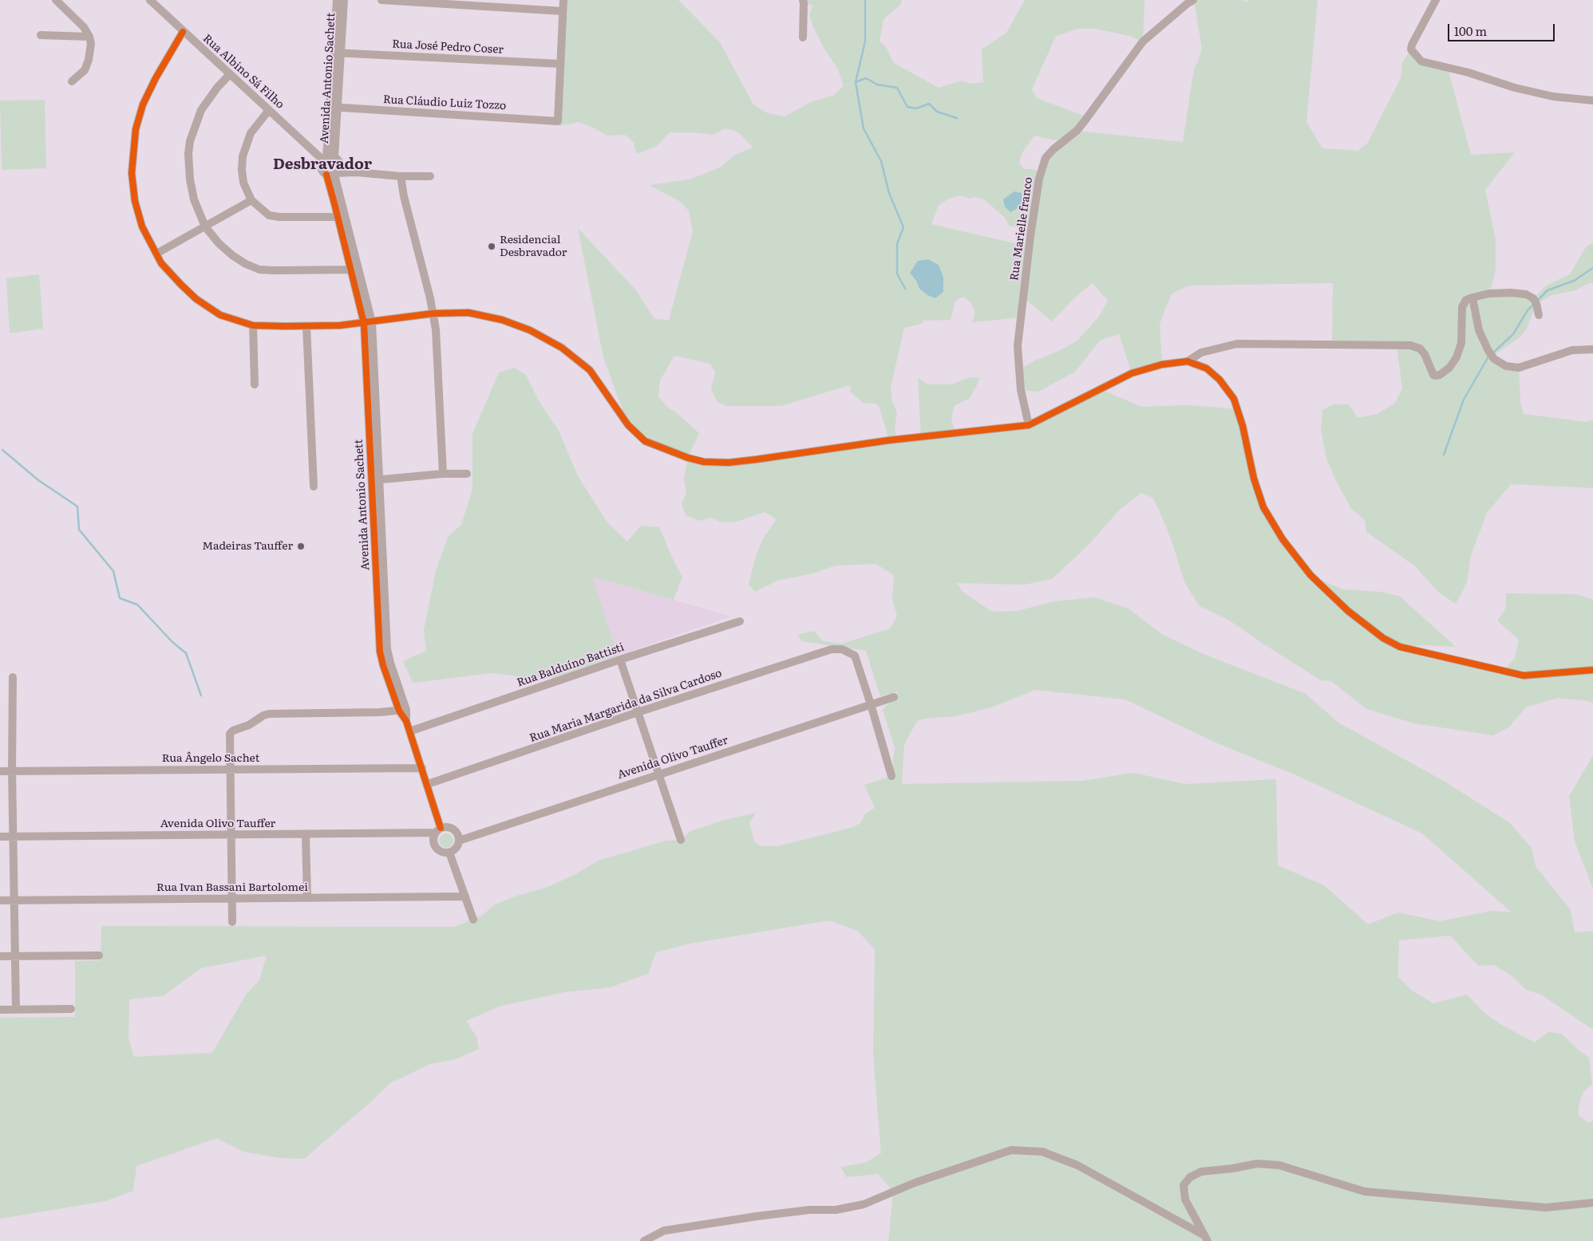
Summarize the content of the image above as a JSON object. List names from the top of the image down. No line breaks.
{"streets":{"street":["Rua José Pedro Coser","Rua Albino Sá Filho","Avenida Antonio Sachett","Rua Cláudio Luiz Tozzo","Rua Marielle franco","Rua Balduíno Battisti","Rua Maria Margarida da Silva Cardoso","Avenida Olivo Tauffer","Rua Ângelo Sachet","Rua Ivan Bassani Bartolomei"]},"crossings":[["Rua José Pedro Coser","Avenida Antonio Sachett"],["Rua José Pedro Coser","Rua Cláudio Luiz Tozzo"],["Rua Albino Sá Filho","Avenida Antonio Sachett"],["Avenida Antonio Sachett","Rua Cláudio Luiz Tozzo"],["Avenida Antonio Sachett","Rua Balduíno Battisti"],["Avenida Antonio Sachett","Rua Maria Margarida da Silva Cardoso"],["Avenida Antonio Sachett","Avenida Olivo Tauffer"],["Avenida Antonio Sachett","Rua Ângelo Sachet"],["Rua Maria Margarida da Silva Cardoso","Avenida Olivo Tauffer"]],"districts":["Desbravador"],"places":["Residencial Desbravador","Madeiras Tauffer"],"scale_bar":"100 m"}
